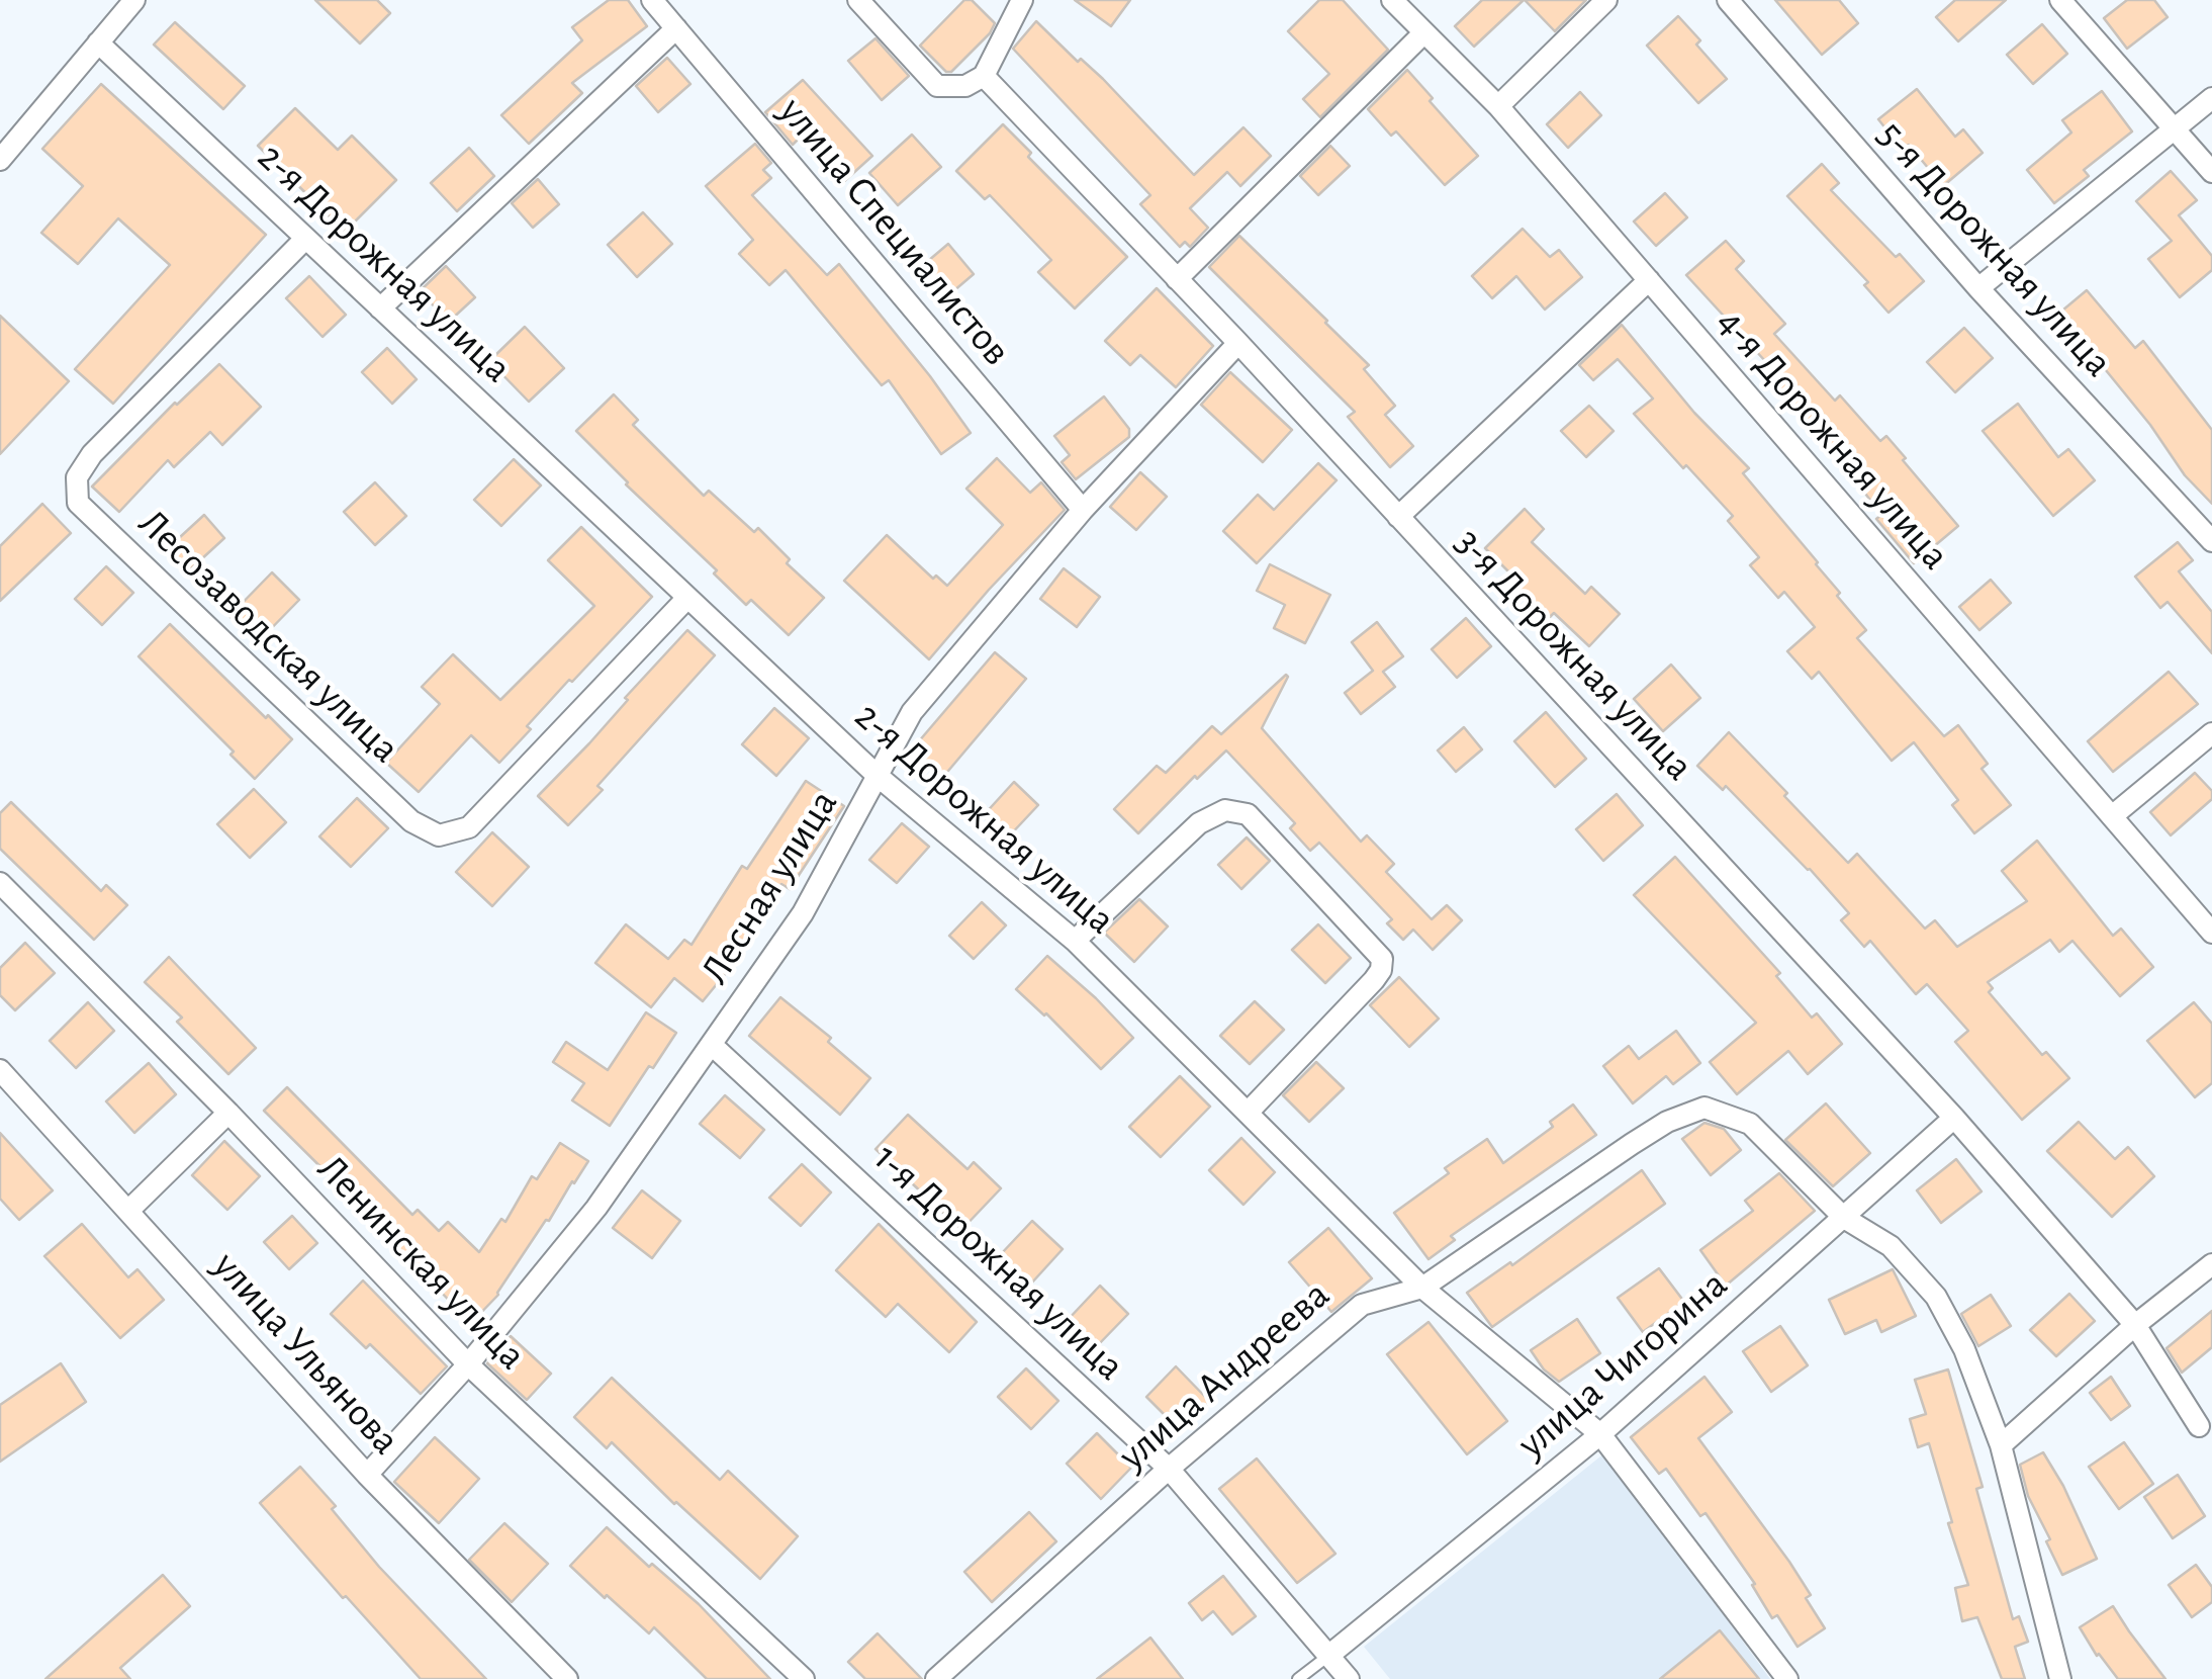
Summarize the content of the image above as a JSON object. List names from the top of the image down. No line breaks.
{"streets":{"street":["улица Специалистов","5-я Дорожная улица","2-я Дорожная улица","4-я Дорожная улица","Лесозаводская улица","3-я Дорожная улица","Лесная улица","Ленинская улица","1-я Дорожная улица","улица Ульянова","улица Чигорина","улица Андреева"]},"crossings":[["улица Специалистов","Лесная улица"],["2-я Дорожная улица","Лесозаводская улица"],["2-я Дорожная улица","Лесная улица"],["2-я Дорожная улица","улица Чигорина"],["2-я Дорожная улица","улица Андреева"],["3-я Дорожная улица","Лесная улица"],["3-я Дорожная улица","улица Чигорина"],["Лесная улица","Ленинская улица"],["Лесная улица","1-я Дорожная улица"],["Лесная улица","улица Ульянова"],["1-я Дорожная улица","улица Чигорина"],["1-я Дорожная улица","улица Андреева"],["улица Чигорина","улица Андреева"]]}
